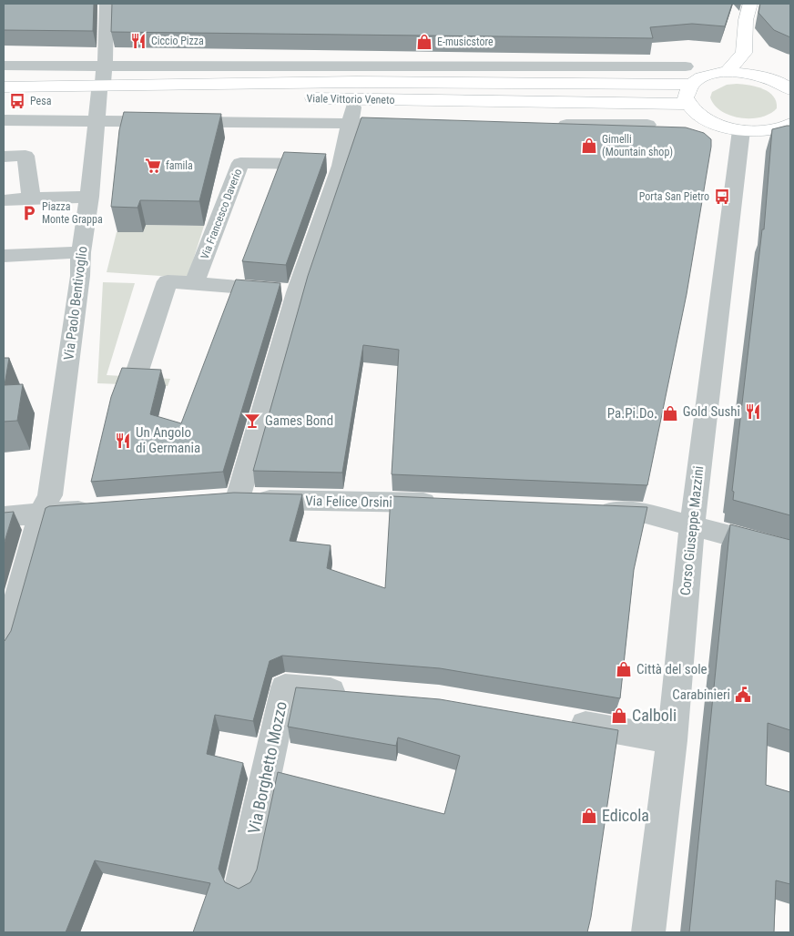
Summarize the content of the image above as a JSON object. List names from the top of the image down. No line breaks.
{"streets":{"main road":["Viale Vittorio Veneto"],"street":["Via Francesco Daverio","Via Paolo Bentivoglio","Via Felice Orsini","Corso Giuseppe Mazzini","Via Borghetto Mozzo"]},"crossings":[["Viale Vittorio Veneto","Via Paolo Bentivoglio"]],"places":{"restaurant":["Ciccio Pizza","Gold Sushi","Un Angolo di Germania"],"shop":["E-musicstore","Gimelli (Mountain shop)","Pa.Pi.Do.","Città del sole","Calboli","Edicola"],"bus stop":["Pesa","Porta San Pietro"],"supermarket":["famila"],"parking":["Piazza Monte Grappa"],"bar":["Games Bond"],"public building":["Carabinieri"]}}
